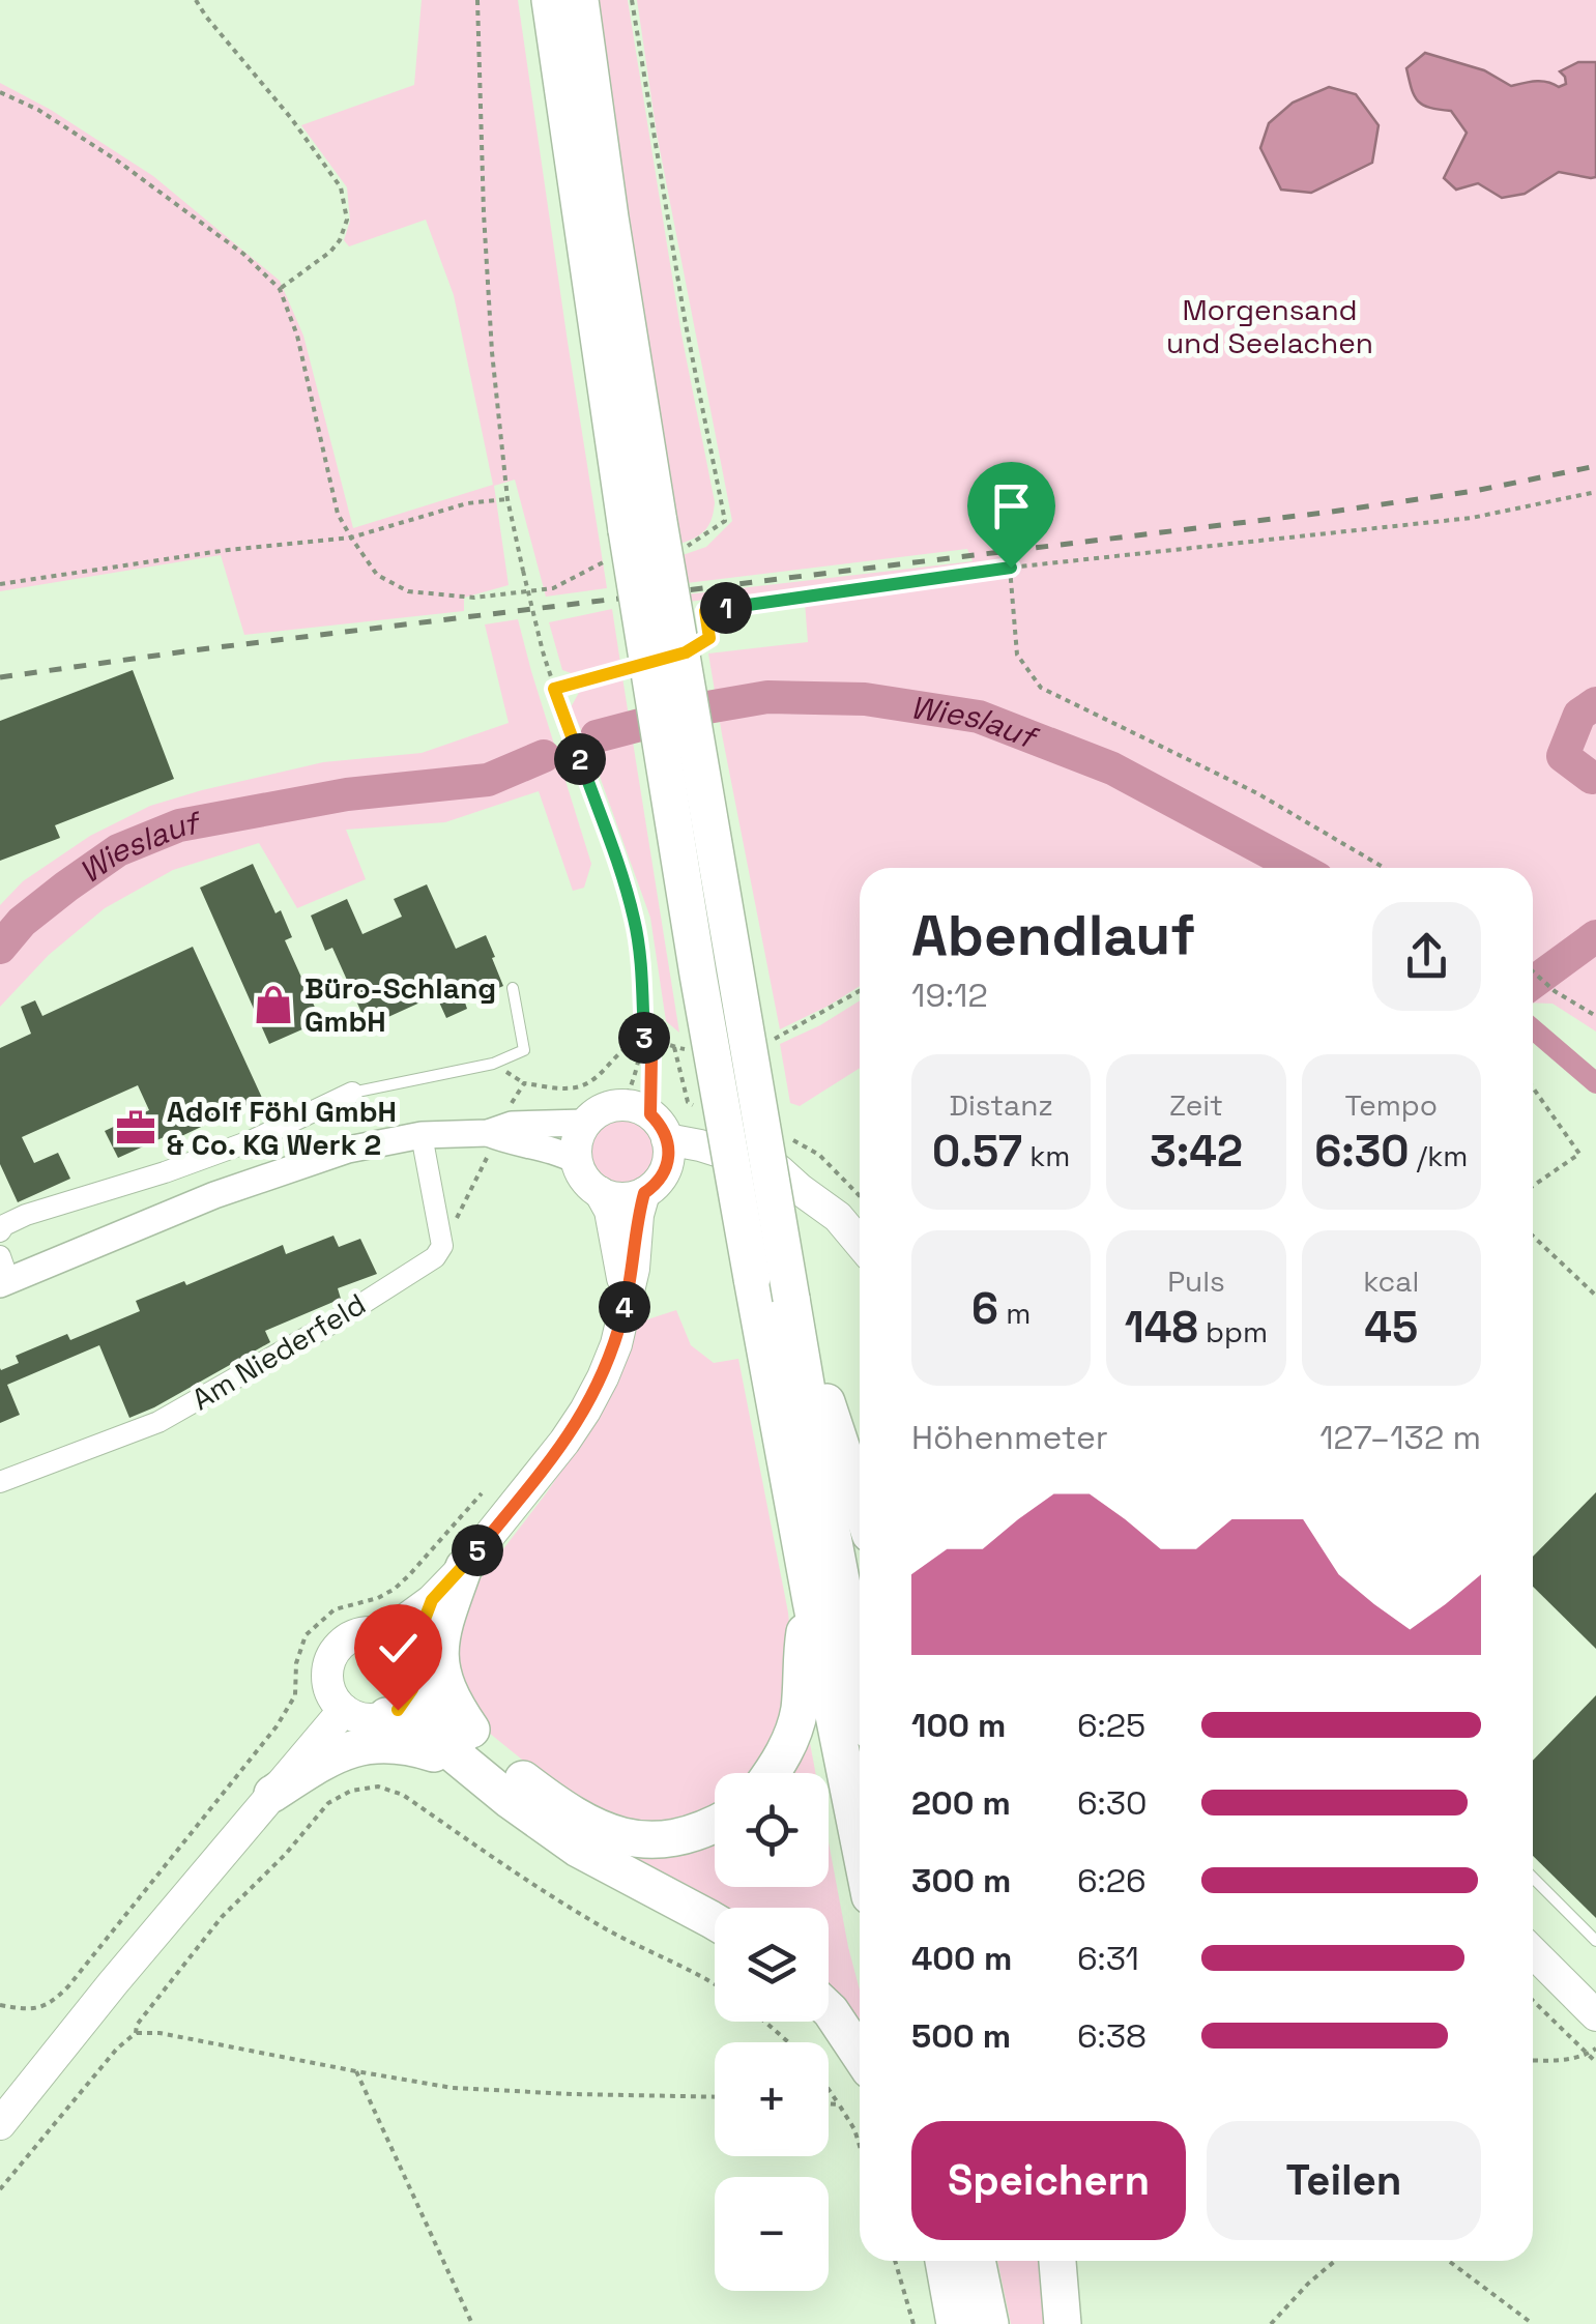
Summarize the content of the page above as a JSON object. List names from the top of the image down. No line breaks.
{"streets":{"street":["Am Niederfeld"]},"water":["Wieslauf"],"parks":["Morgensand und Seelachen"],"places":{"shop":["Büro-Schlang GmbH"],"office":["Adolf Föhl GmbH & Co. KG Werk 2"]},"page":{"pins":["1","2","3","4","5"],"heading":["Abendlauf","19:12"],"stats":[["Distanz","0.57 km"],["Zeit","3:42"],["Tempo","6:30 /km"],["6 m"],["Puls","148 bpm"],["kcal","45"]],"chart":["Höhenmeter","127–132 m"],"list":[{"name":"100 m","note":"6:25"},{"name":"200 m","note":"6:30"},{"name":"300 m","note":"6:26"},{"name":"400 m","note":"6:31"},{"name":"500 m","note":"6:38"}],"map_buttons":["+","−"],"buttons":["Speichern","Teilen"]}}
